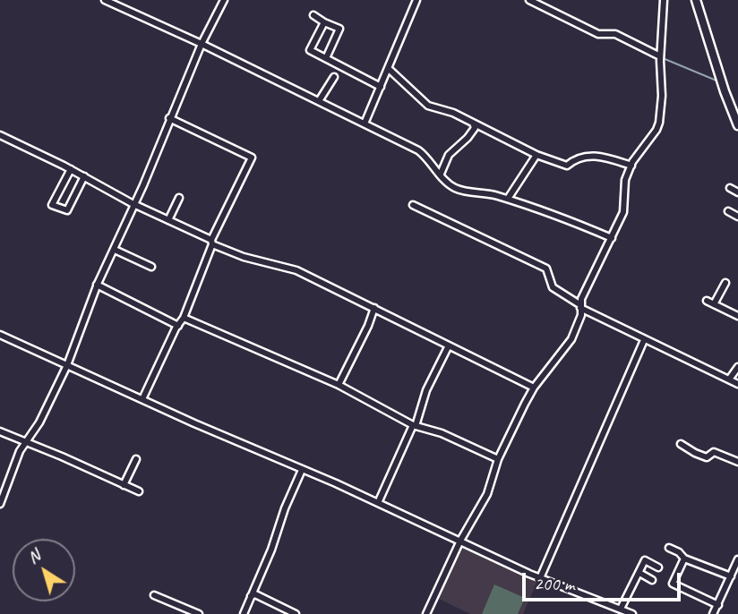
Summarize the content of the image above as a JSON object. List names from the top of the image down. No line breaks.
{"scale_bar":"200 m","north":"top left"}
